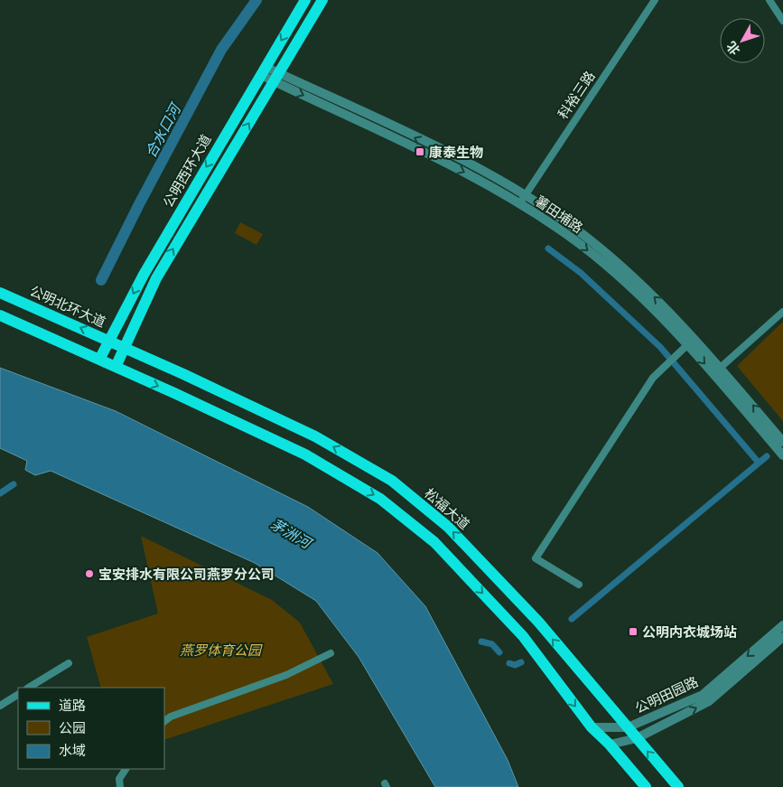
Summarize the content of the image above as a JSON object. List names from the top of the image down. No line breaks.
{"streets":{"main road":["公明西环大道","公明北环大道","松福大道"],"street":["科裕三路","薯田埔路","公明田园路"]},"crossings":[["科裕三路","薯田埔路"],["公明西环大道","薯田埔路"],["公明西环大道","公明北环大道"],["公明西环大道","松福大道"],["公明北环大道","松福大道"],["松福大道","公明田园路"]],"water":["合水口河","茅洲河"],"parks":["燕罗体育公园"],"places":{"transit":["康泰生物","公明内衣城场站"],"other":["宝安排水有限公司燕罗分公司"]},"legend":["道路","公园","水域"],"north":"bottom left"}
